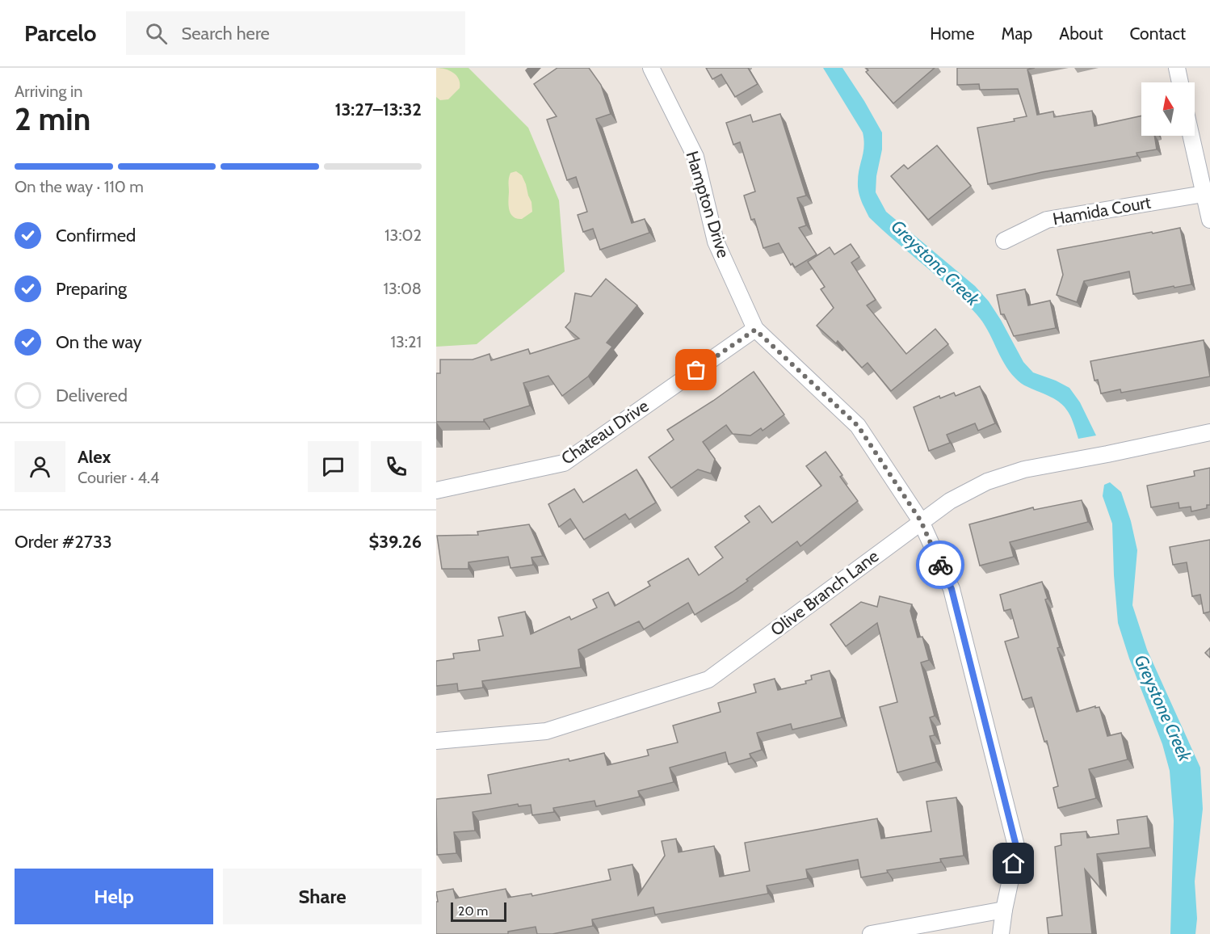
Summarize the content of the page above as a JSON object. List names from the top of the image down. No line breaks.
{"streets":{"street":["Hampton Drive","Hamida Court","Chateau Drive","Olive Branch Lane"]},"crossings":[["Hampton Drive","Chateau Drive"],["Hampton Drive","Olive Branch Lane"]],"water":["Greystone Creek"],"scale_bar":"20 m","north":"top","page":{"header":"Parcelo","search":"Search here","nav":["Home","Map","About","Contact"],"heading":["2 min","Arriving in","13:27–13:32"],"panel":["Alex","Courier · 4.4","Order #2733","$39.26"],"bar":"On the way · 110 m","list":[["Confirmed","13:02"],["Preparing","13:08"],["On the way","13:21"],"Delivered"],"buttons":["Help","Share"],"scale":"20 m"}}
